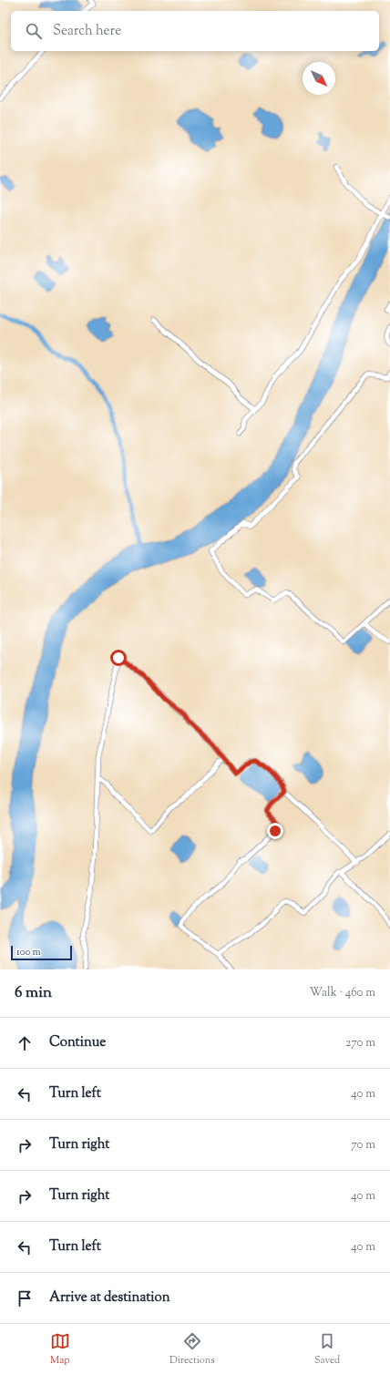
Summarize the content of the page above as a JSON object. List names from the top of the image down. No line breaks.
{"scale_bar":"100 m","north":"bottom right","page":{"search":"Search here","scale":"100 m","heading":["6 min","Walk · 460 m"],"list":[["Continue","270 m"],["Turn left","40 m"],["Turn right","70 m"],["Turn right","40 m"],["Turn left","40 m"],"Arrive at destination"],"nav":["Map","Directions","Saved"]}}
